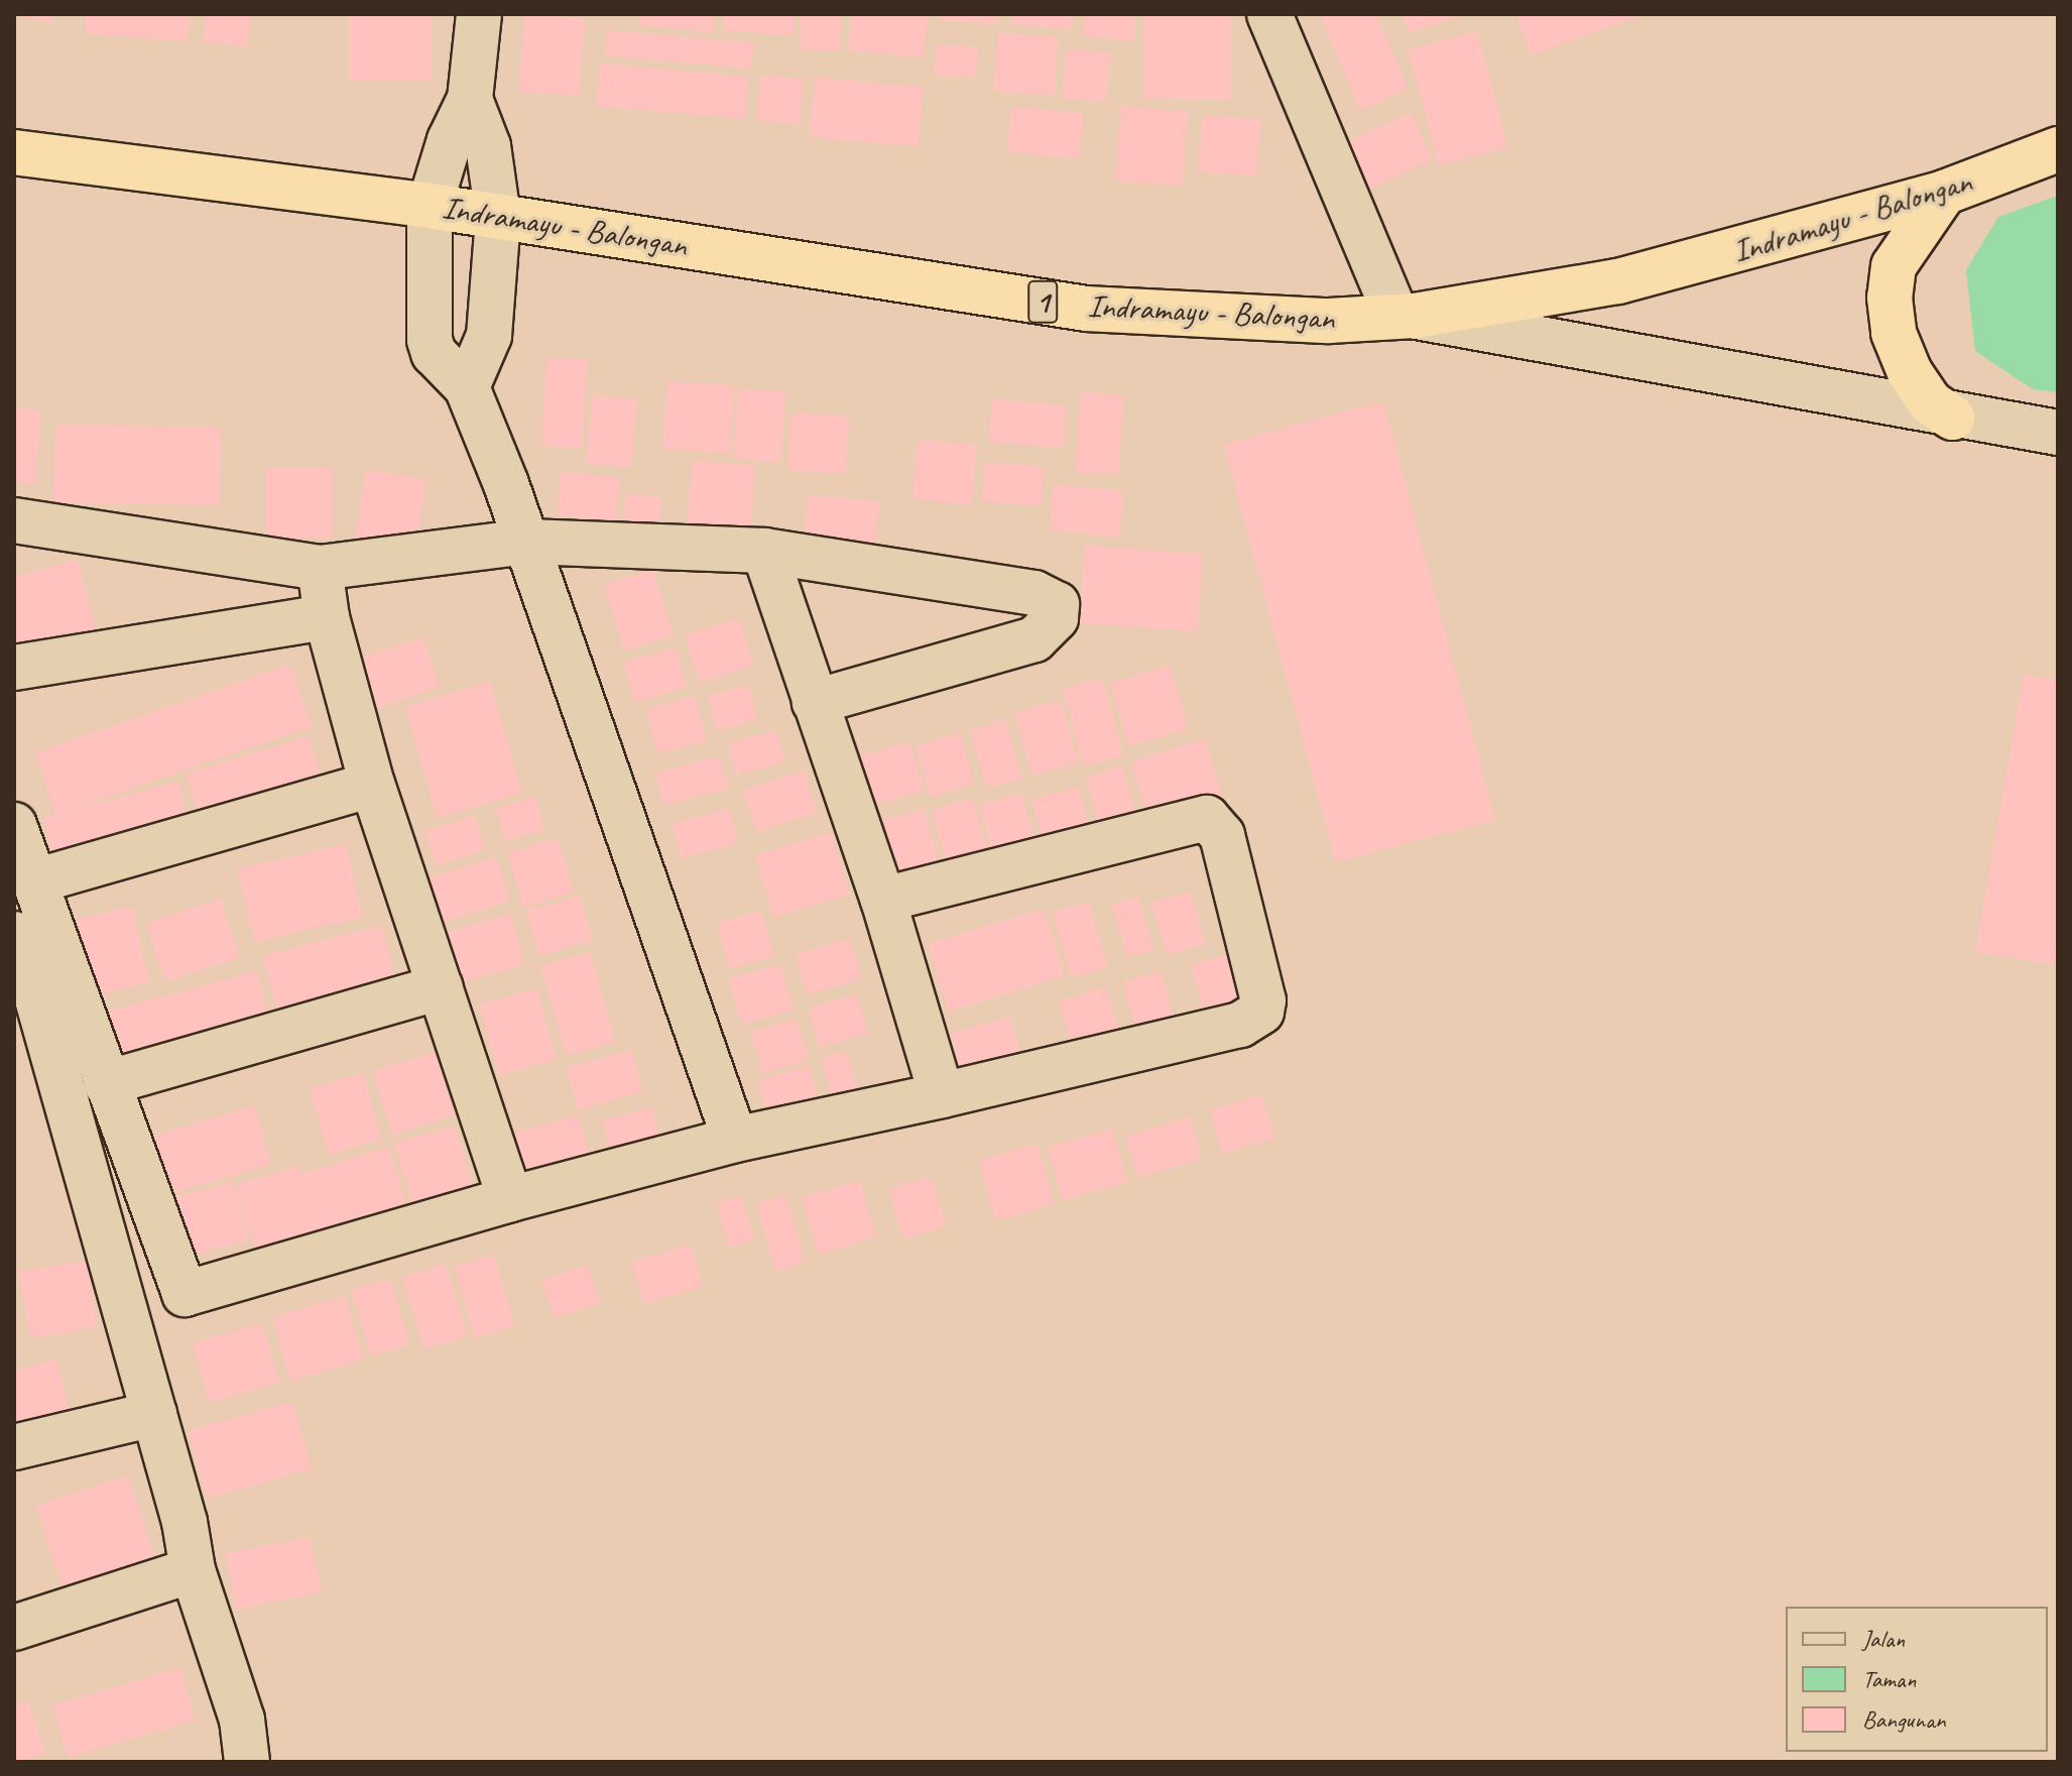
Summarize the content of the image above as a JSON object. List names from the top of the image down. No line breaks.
{"streets":{"highway":["Indramayu - Balongan","1"]},"legend":["Jalan","Taman","Bangunan"]}
